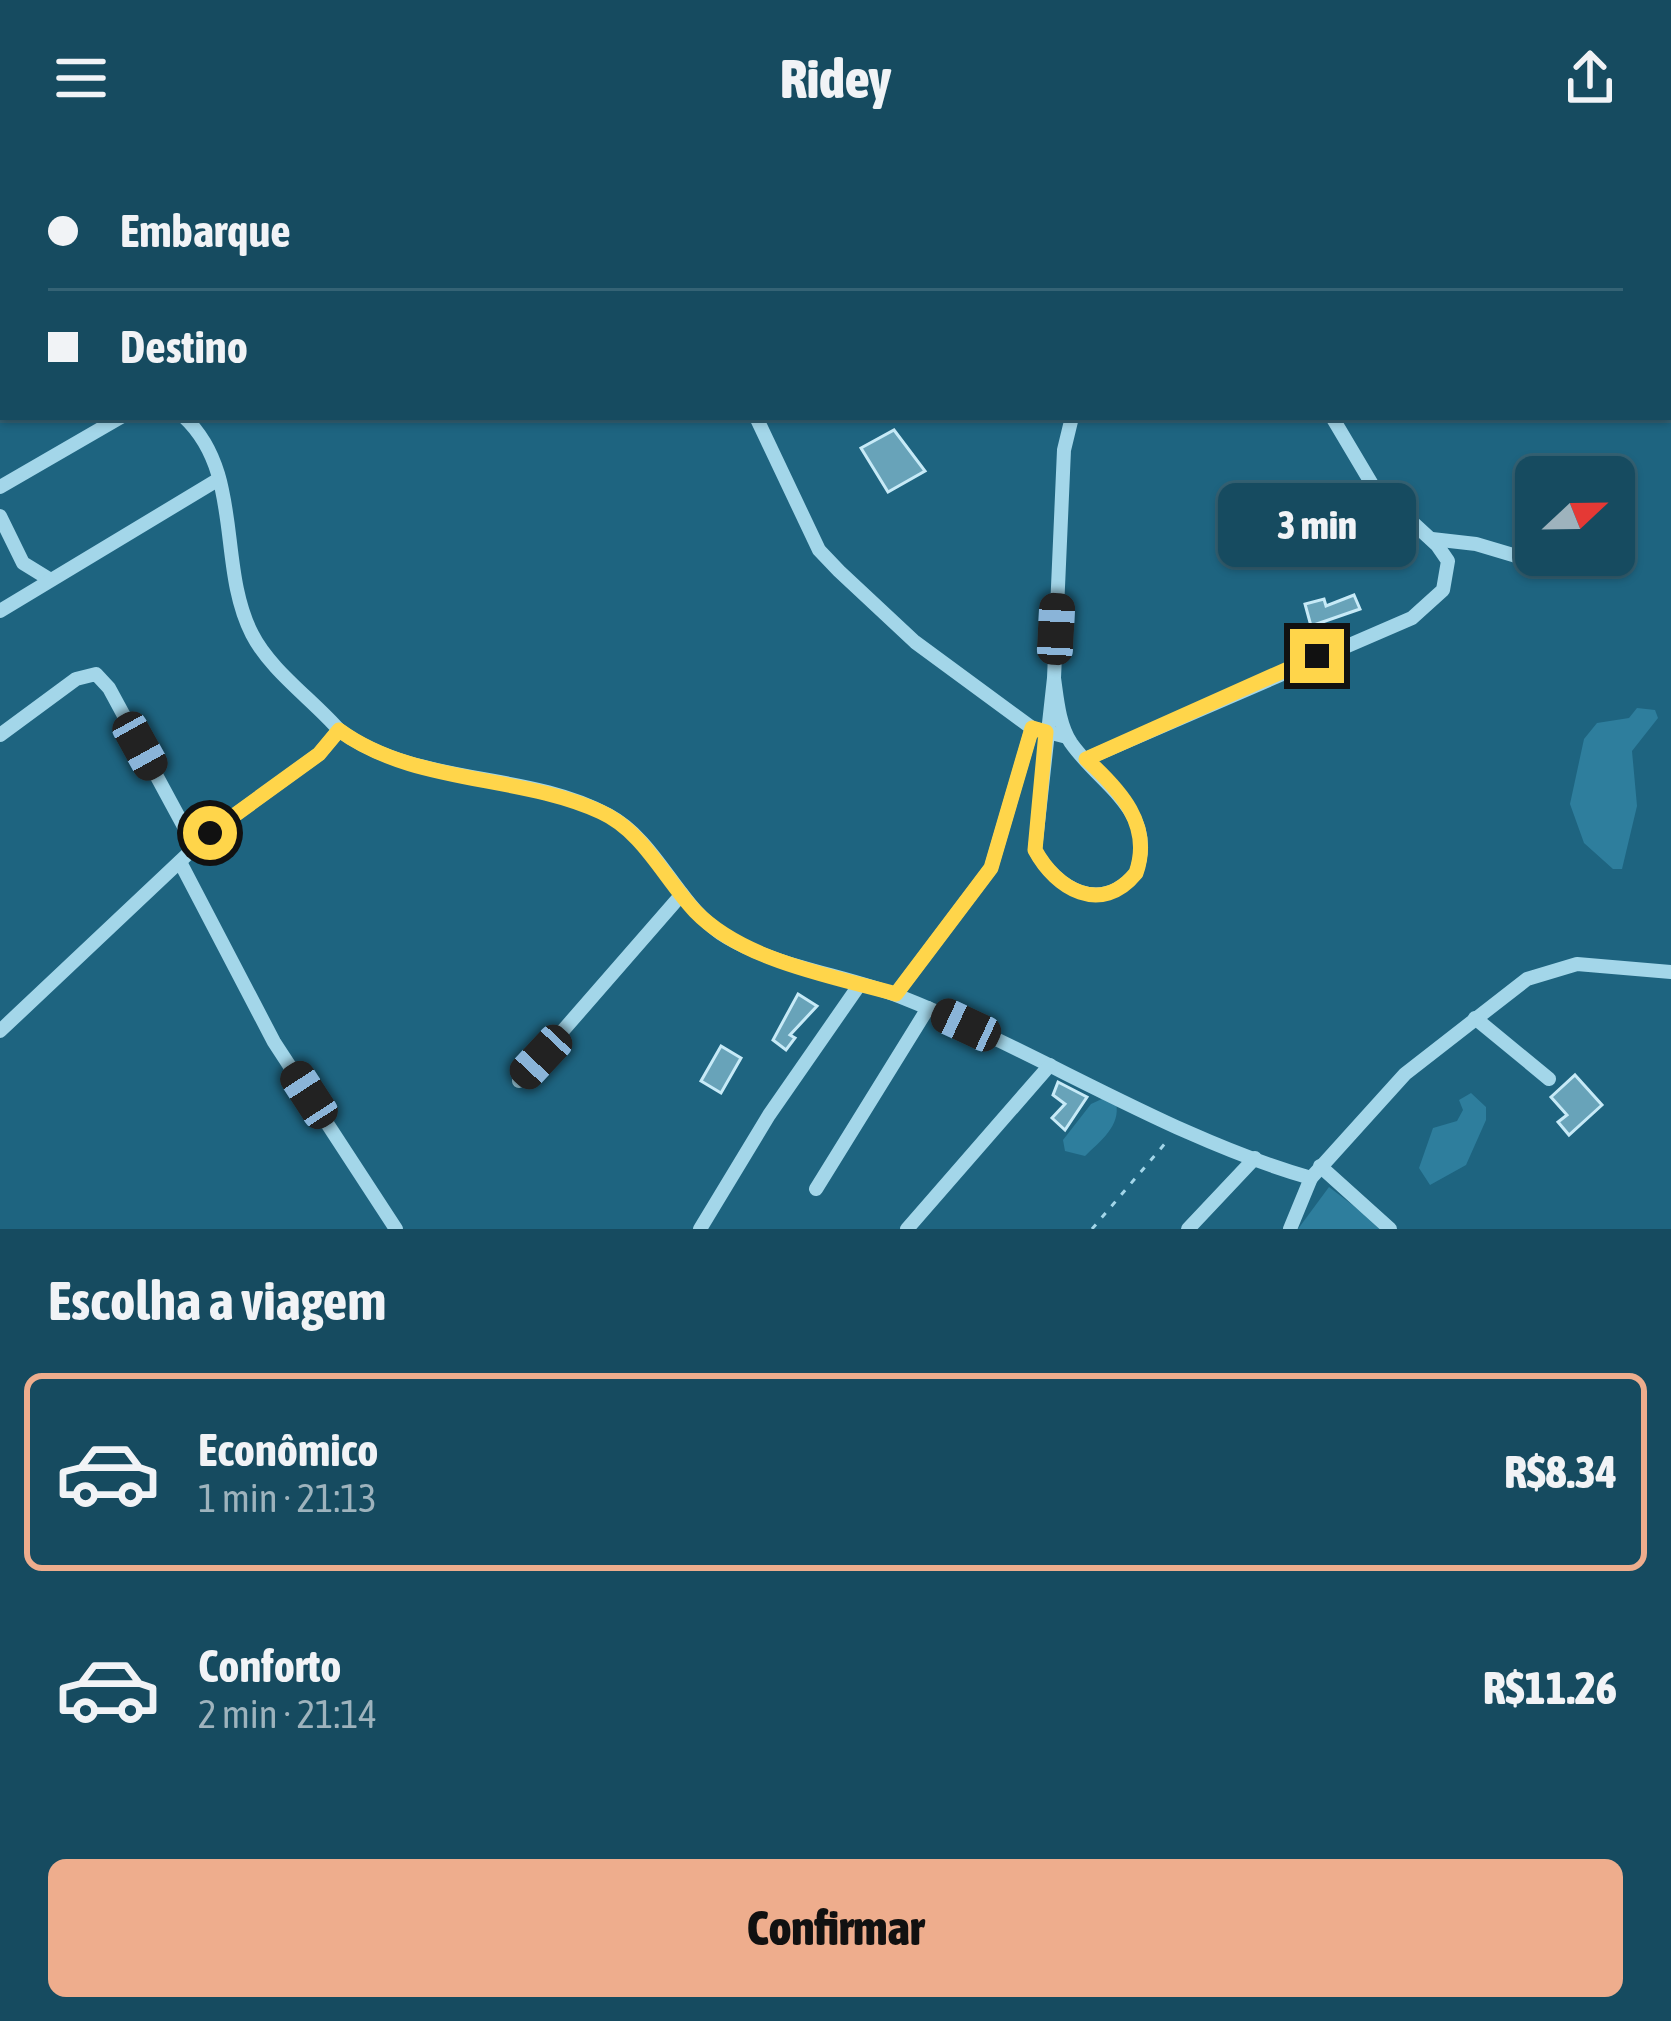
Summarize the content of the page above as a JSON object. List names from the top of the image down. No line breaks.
{"north":"right","page":{"header":"Ridey","banner":["Embarque","Destino"],"bubble":"3 min","heading":"Escolha a viagem","list":[{"name":"Econômico","note":"1 min · 21:13","value":"R$8.34"},{"name":"Conforto","note":"2 min · 21:14","value":"R$11.26"}],"buttons":"Confirmar"}}
